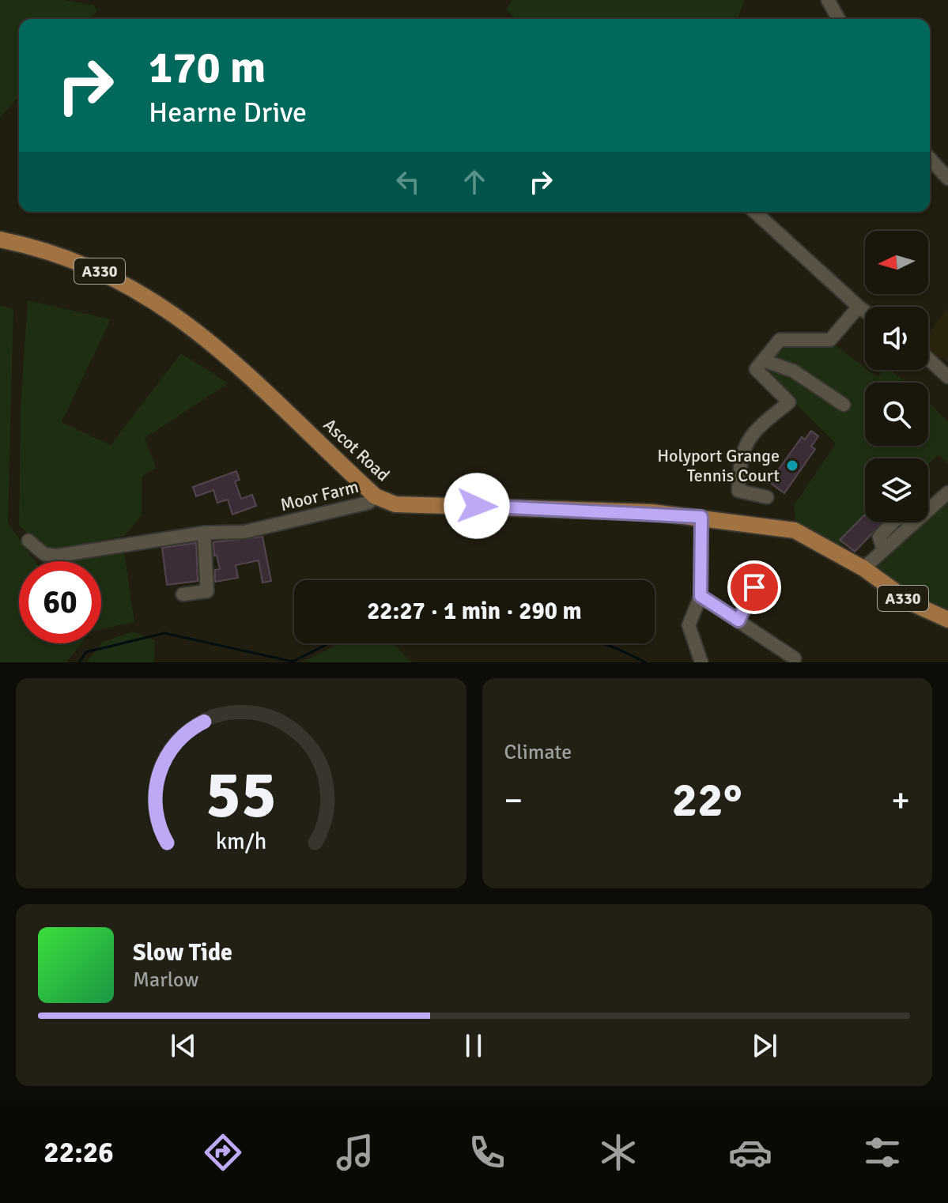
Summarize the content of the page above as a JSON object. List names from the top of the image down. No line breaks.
{"streets":{"main road":["A330","Ascot Road"],"street":["Moor Farm"]},"crossings":[["Ascot Road","Moor Farm"]],"places":["Holyport Grange Tennis Court"],"north":"left","page":{"turn":["170 m","Hearne Drive"],"limit":"60","trip":"22:27 · 1 min · 290 m","tile":"Climate","heat":["−","22°","+"],"song":["Slow Tide","Marlow"],"tabs":"22:26","gauge":["55","km/h"]}}
